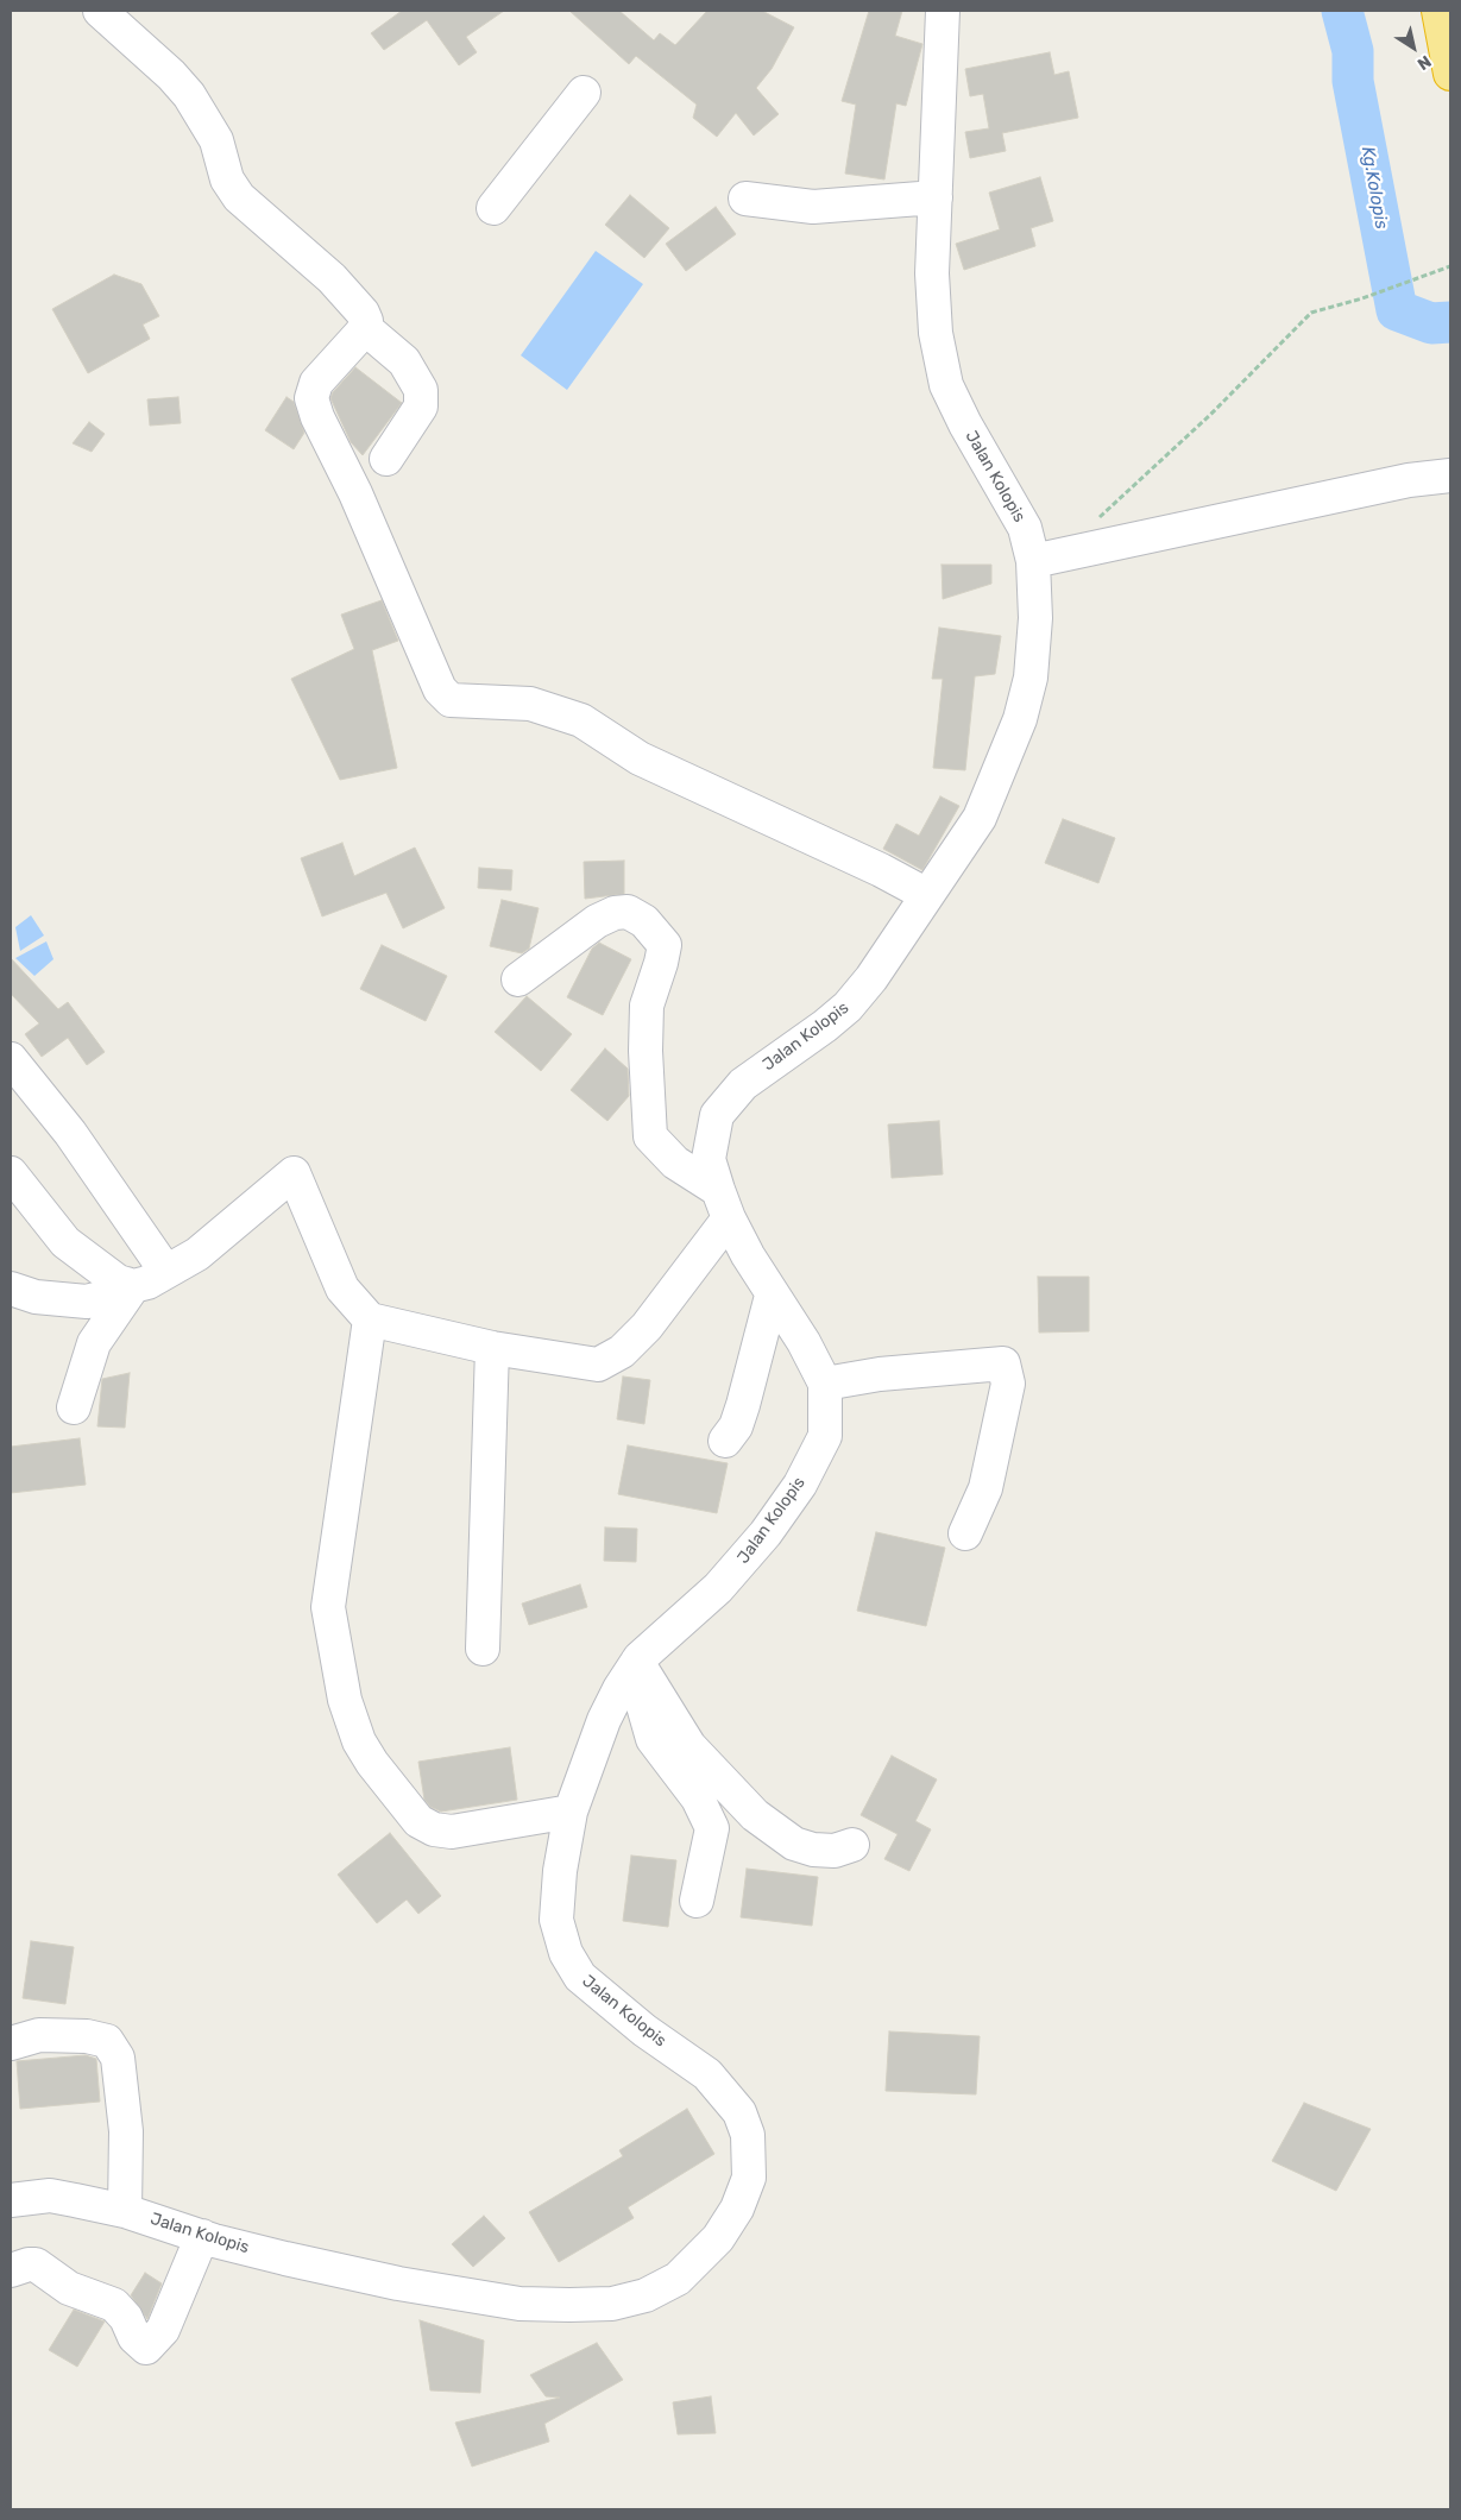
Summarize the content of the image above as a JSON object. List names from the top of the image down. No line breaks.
{"streets":{"street":["Jalan Kolopis"]},"water":["Kg.Kolopis"],"north":"bottom right"}
